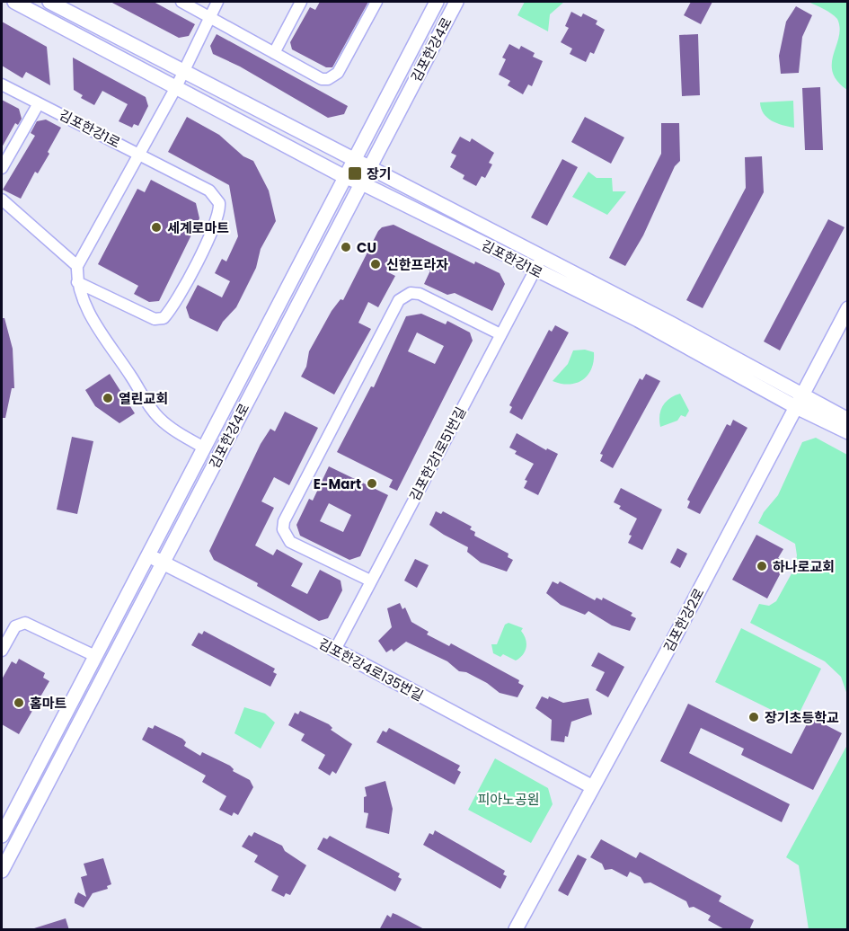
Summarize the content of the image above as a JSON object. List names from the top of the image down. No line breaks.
{"streets":{"street":["김포한강4로","김포한강1로","김포한강1로51번길","김포한강2로","김포한강4로135번길"]},"crossings":[["김포한강4로","김포한강1로"],["김포한강4로","김포한강4로135번길"],["김포한강1로","김포한강1로51번길"],["김포한강1로","김포한강2로"],["김포한강1로51번길","김포한강4로135번길"],["김포한강2로","김포한강4로135번길"]],"parks":["피아노공원"],"places":{"transit":["장기"],"other":["세계로마트","CU","신한프라자","열린교회","E-Mart","하나로교회","홈마트","장기초등학교"]}}
